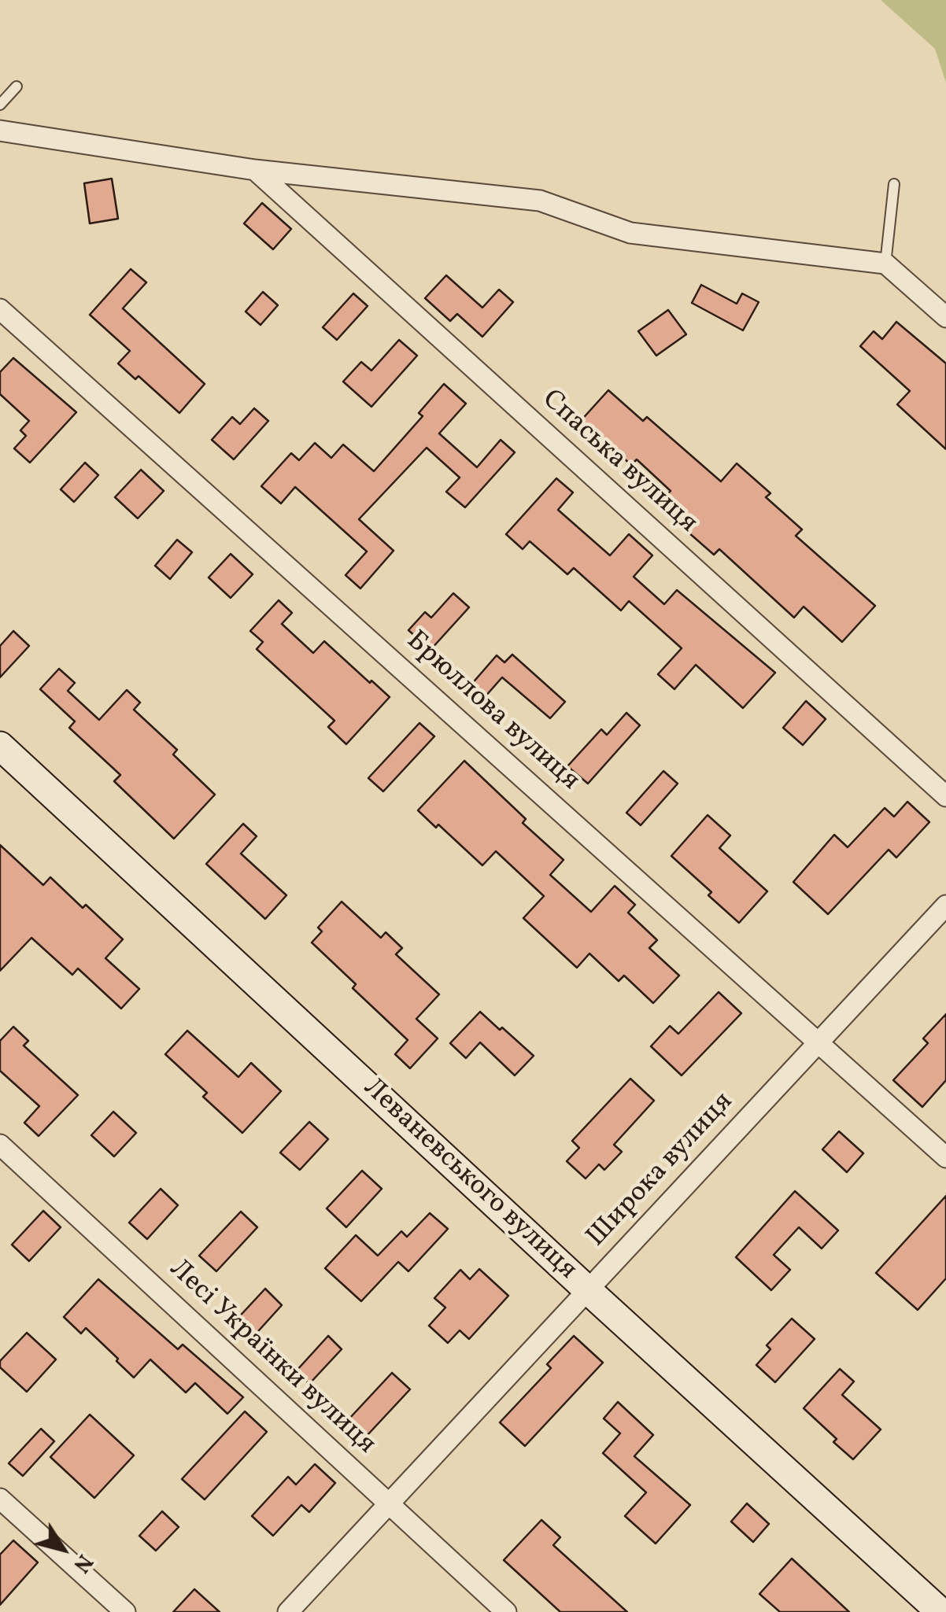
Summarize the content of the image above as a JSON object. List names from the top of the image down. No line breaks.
{"streets":{"street":["Спаська вулиця","Брюллова вулиця","Широка вулиця","Леваневського вулиця","Лесі Українки вулиця"]},"crossings":[["Брюллова вулиця","Широка вулиця"],["Широка вулиця","Леваневського вулиця"],["Широка вулиця","Лесі Українки вулиця"]],"north":"bottom right"}
